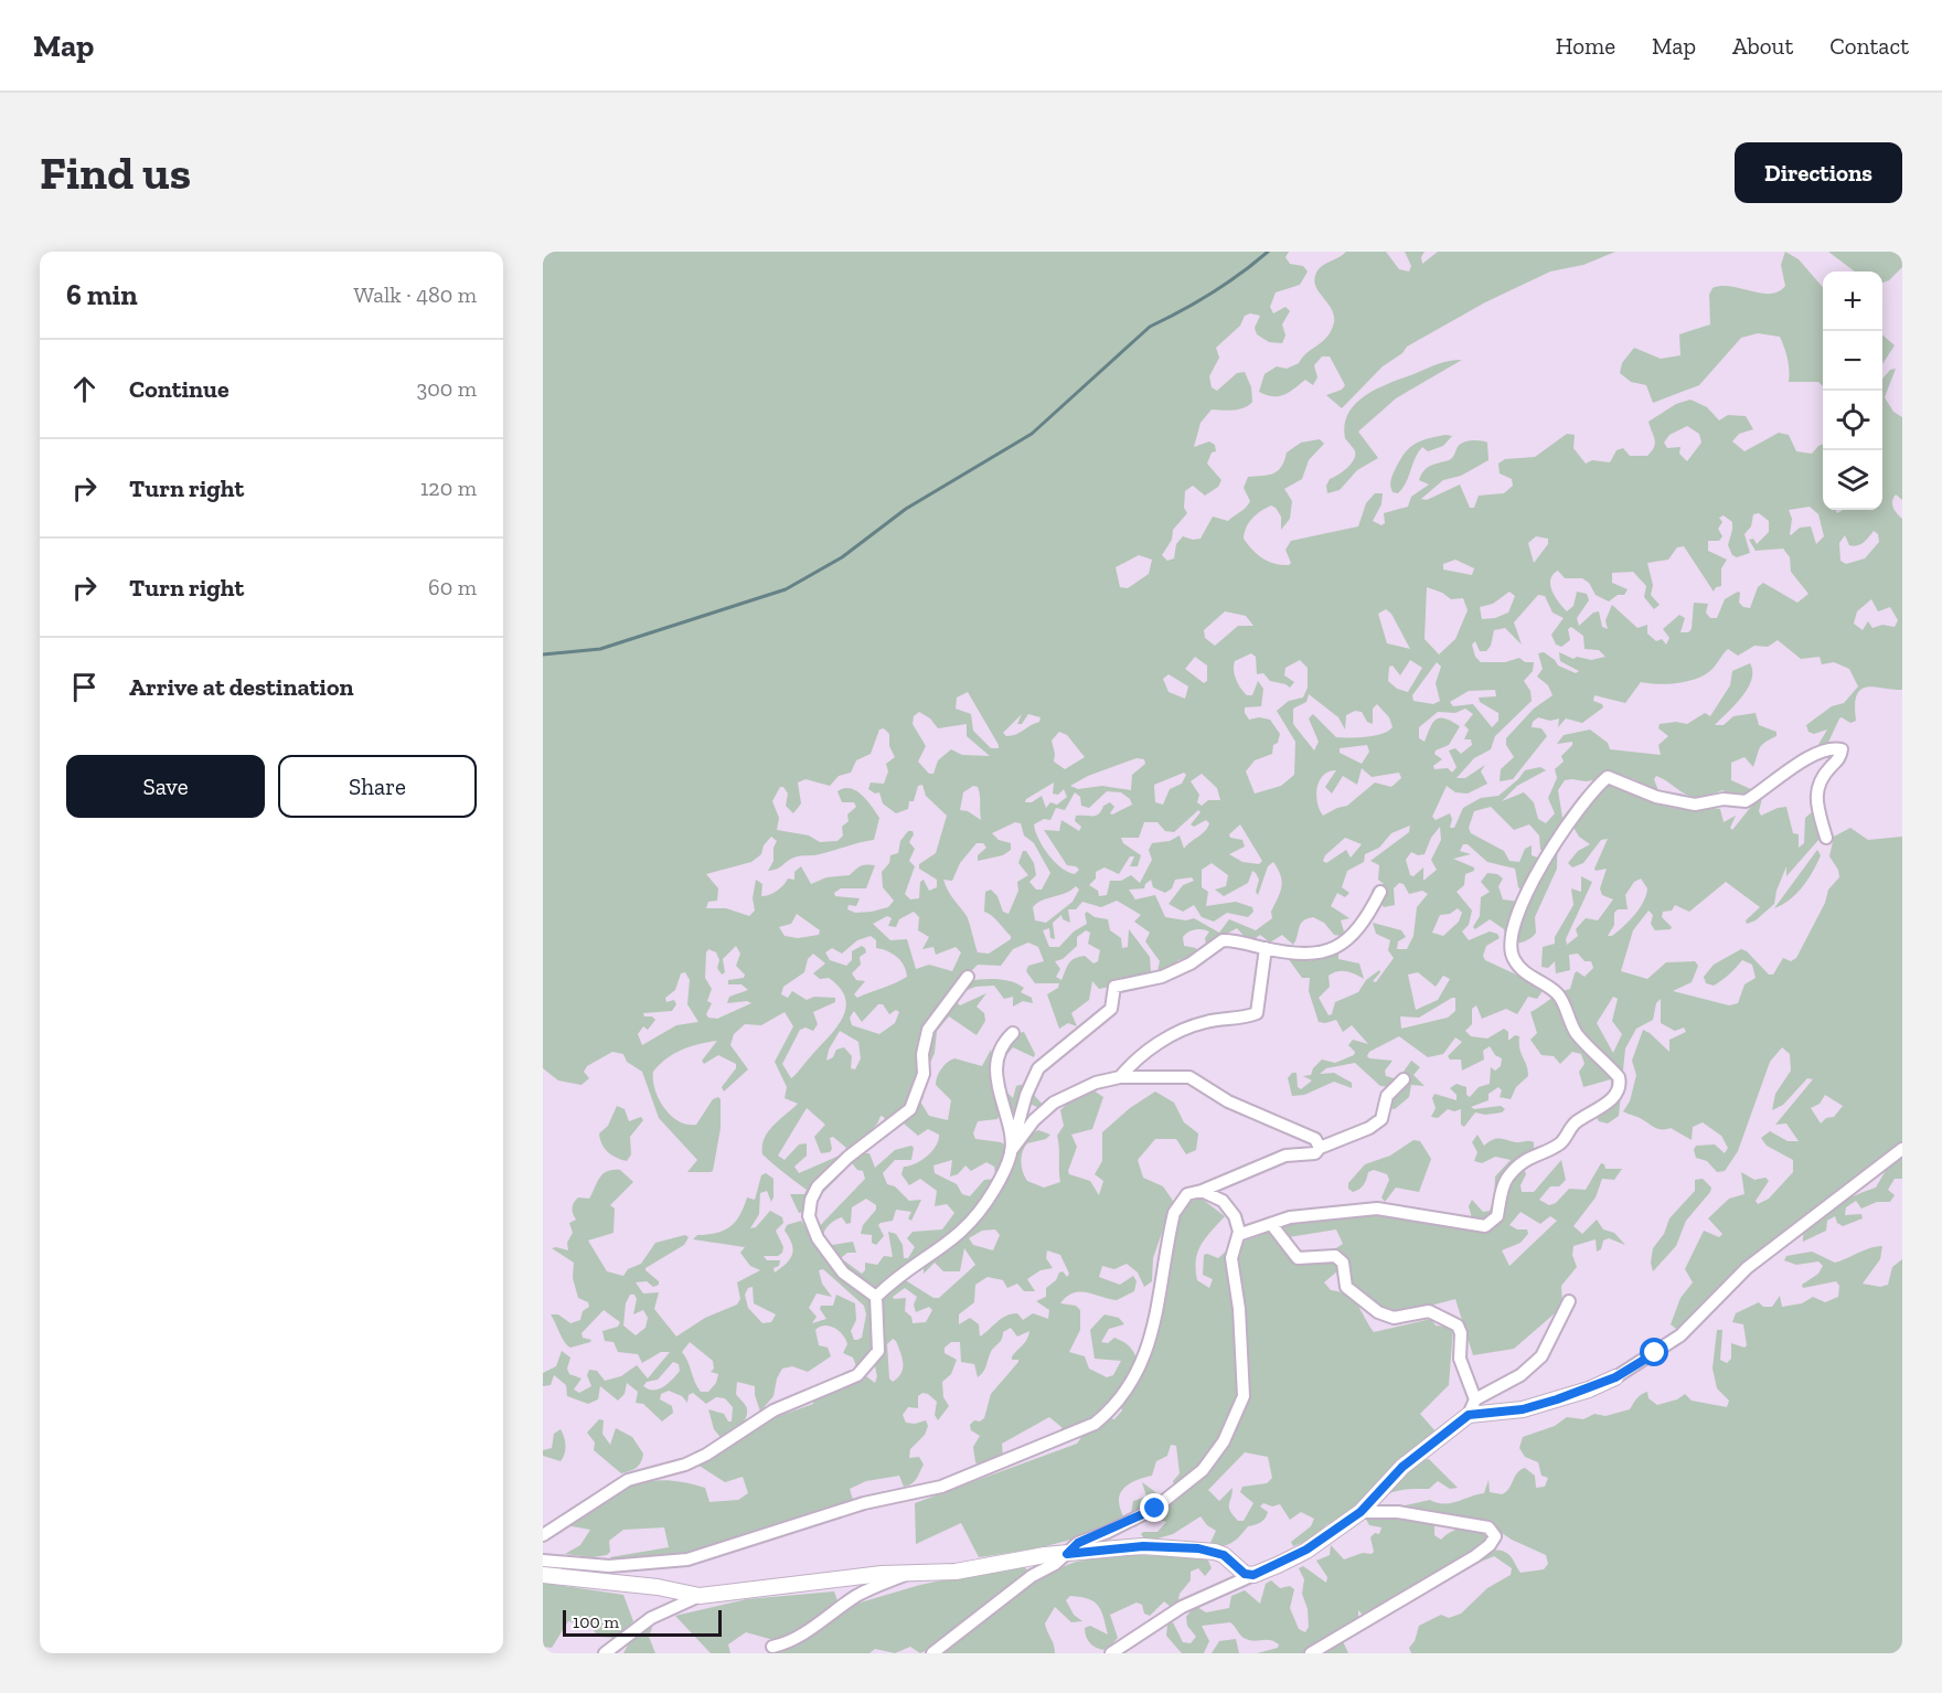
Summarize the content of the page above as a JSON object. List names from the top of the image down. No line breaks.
{"scale_bar":"100 m","page":{"header":"Map","nav":["Home","Map","About","Contact"],"buttons":["Directions",["Save","Share"]],"title":"Find us","heading":["6 min","Walk · 480 m"],"map_buttons":["+","−"],"list":[["Continue","300 m"],["Turn right","120 m"],["Turn right","60 m"],"Arrive at destination"],"scale":"100 m"}}
